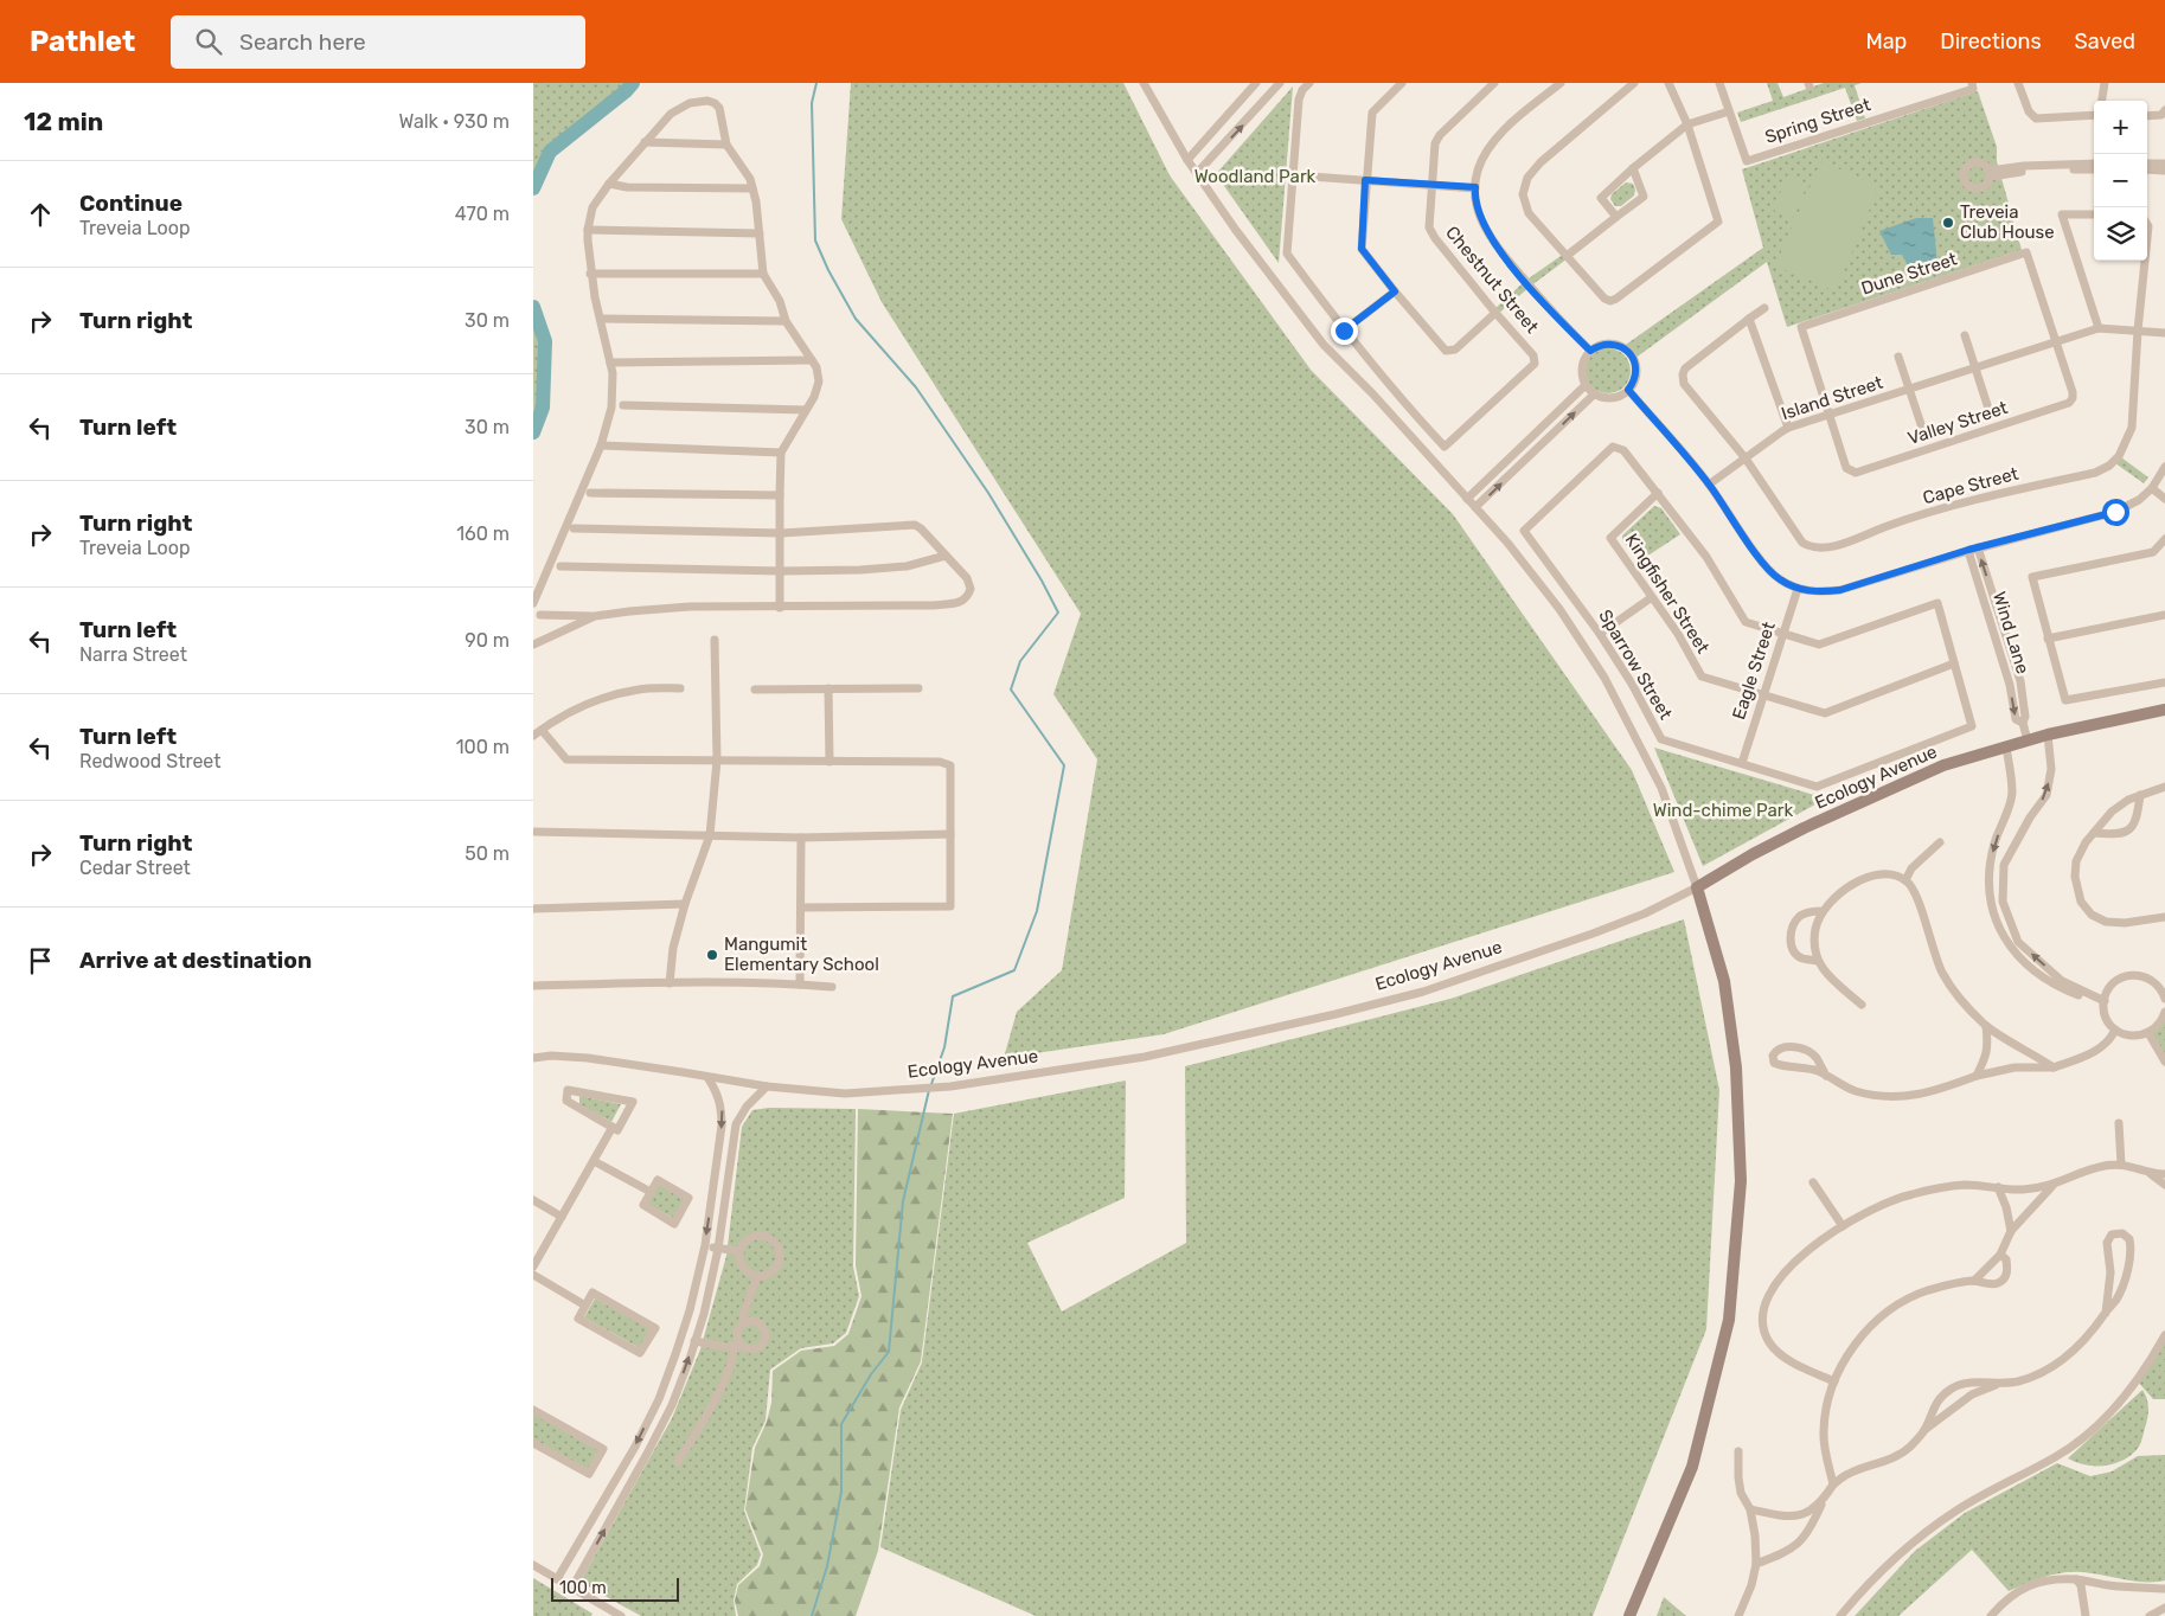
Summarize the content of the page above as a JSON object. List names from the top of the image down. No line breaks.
{"streets":{"street":["Spring Street","Dune Street","Chestnut Street","Island Street","Valley Street","Cape Street","Kingfisher Street","Wind Lane","Sparrow Street","Eagle Street","Ecology Avenue"]},"crossings":[["Dune Street","Island Street"],["Dune Street","Valley Street"],["Island Street","Valley Street"],["Island Street","Cape Street"],["Kingfisher Street","Sparrow Street"],["Kingfisher Street","Eagle Street"],["Wind Lane","Ecology Avenue"],["Sparrow Street","Eagle Street"]],"parks":["Woodland Park","Wind-chime Park"],"places":["Treveia Club House","Mangumit Elementary School"],"scale_bar":"100 m","page":{"header":"Pathlet","search":"Search here","nav":["Map","Directions","Saved"],"heading":["12 min","Walk · 930 m"],"map_buttons":["+","−"],"list":[["Continue","Treveia Loop","470 m"],["Turn right","30 m"],["Turn left","30 m"],["Turn right","Treveia Loop","160 m"],["Turn left","Narra Street","90 m"],["Turn left","Redwood Street","100 m"],["Turn right","Cedar Street","50 m"],"Arrive at destination"],"scale":"100 m"}}
